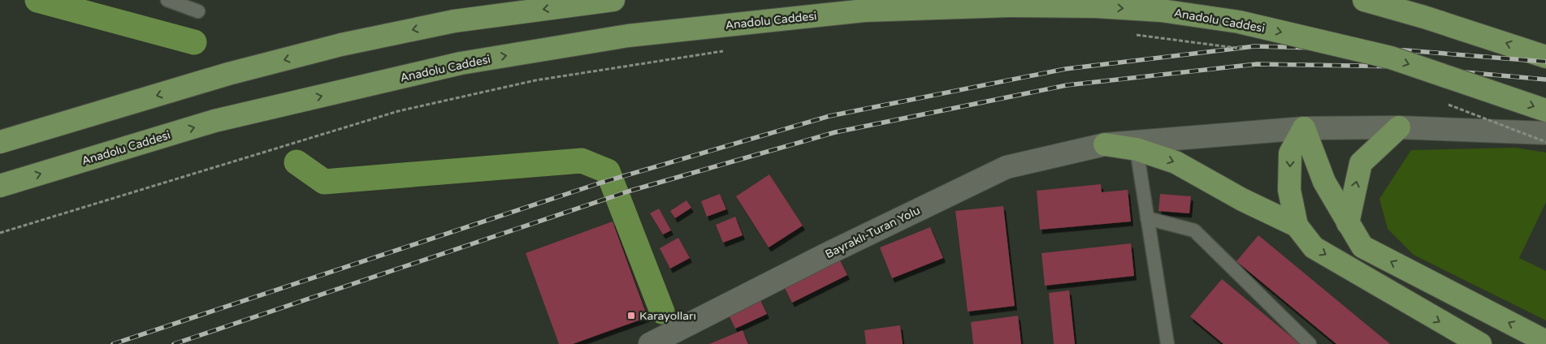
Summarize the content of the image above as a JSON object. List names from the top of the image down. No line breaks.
{"streets":{"highway":["Anadolu Caddesi"],"street":["Bayraklı-Turan Yolu"]},"places":{"transit":["Karayolları"]}}
